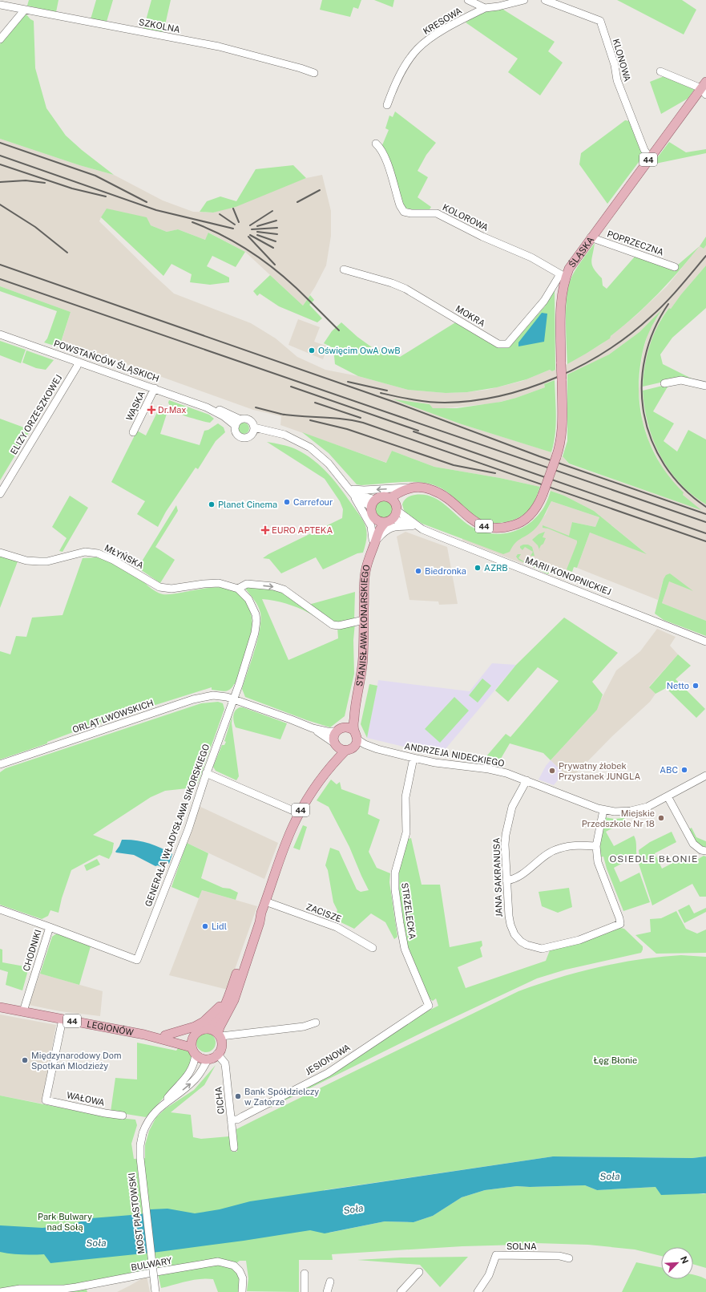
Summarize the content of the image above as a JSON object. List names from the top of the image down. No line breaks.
{"streets":{"main road":["44","ŚLĄSKA","STANISŁAWA KONARSKIEGO","LEGIONÓW"],"street":["KRESOWA","SZKOLNA","KLONOWA","KOLOROWA","POPRZECZNA","MOKRA","POWSTAŃCÓW ŚLĄSKICH","WĄSKA","ELIZY ORZESZKOWEJ","MŁYŃSKA","MARII KONOPNICKIEJ","ORLĄT LWOWSKICH","ANDRZEJA NIDECKIEGO","GENERAŁA WŁADYSŁAWA SIKORSKIEGO","JANA SAKRANUSA","STRZELECKA","ZACISZE","CHODNIKI","JESIONOWA","WAŁOWA","CICHA","MOST PIASTOWSKI","SOLNA","BULWARY"]},"crossings":[["KLONOWA","ŚLĄSKA"],["44","ŚLĄSKA"],["44","MARII KONOPNICKIEJ"],["44","STANISŁAWA KONARSKIEGO"],["44","LEGIONÓW"],["44","CICHA"],["KOLOROWA","ŚLĄSKA"],["KOLOROWA","MOKRA"],["POPRZECZNA","ŚLĄSKA"],["ŚLĄSKA","MOKRA"],["POWSTAŃCÓW ŚLĄSKICH","WĄSKA"],["POWSTAŃCÓW ŚLĄSKICH","ELIZY ORZESZKOWEJ"],["MARII KONOPNICKIEJ","STANISŁAWA KONARSKIEGO"],["STANISŁAWA KONARSKIEGO","ORLĄT LWOWSKICH"],["STANISŁAWA KONARSKIEGO","ANDRZEJA NIDECKIEGO"],["STANISŁAWA KONARSKIEGO","ZACISZE"],["STANISŁAWA KONARSKIEGO","LEGIONÓW"],["STANISŁAWA KONARSKIEGO","CICHA"],["ORLĄT LWOWSKICH","ANDRZEJA NIDECKIEGO"],["ORLĄT LWOWSKICH","GENERAŁA WŁADYSŁAWA SIKORSKIEGO"],["ANDRZEJA NIDECKIEGO","JANA SAKRANUSA"],["ANDRZEJA NIDECKIEGO","STRZELECKA"],["GENERAŁA WŁADYSŁAWA SIKORSKIEGO","CHODNIKI"],["STRZELECKA","JESIONOWA"],["CHODNIKI","LEGIONÓW"],["LEGIONÓW","WAŁOWA"],["LEGIONÓW","CICHA"],["JESIONOWA","CICHA"]],"districts":["OSIEDLE BŁONIE"],"water":["Soła"],"parks":["Łęg Błonie","Park Bulwary nad Sołą"],"places":{"other":["Oświęcim OwA OwB","Carrefour","Planet Cinema","AZRB","Biedronka","Netto","ABC","Prywatny żłobek Przystanek JUNGLA","Miejskie Przedszkole Nr 18","Lidl","Międzynarodowy Dom Spotkań Mlodzieży","Bank Spółdzielczy w Zatorze"],"health":["Dr.Max","EURO APTEKA"]},"north":"top right"}
